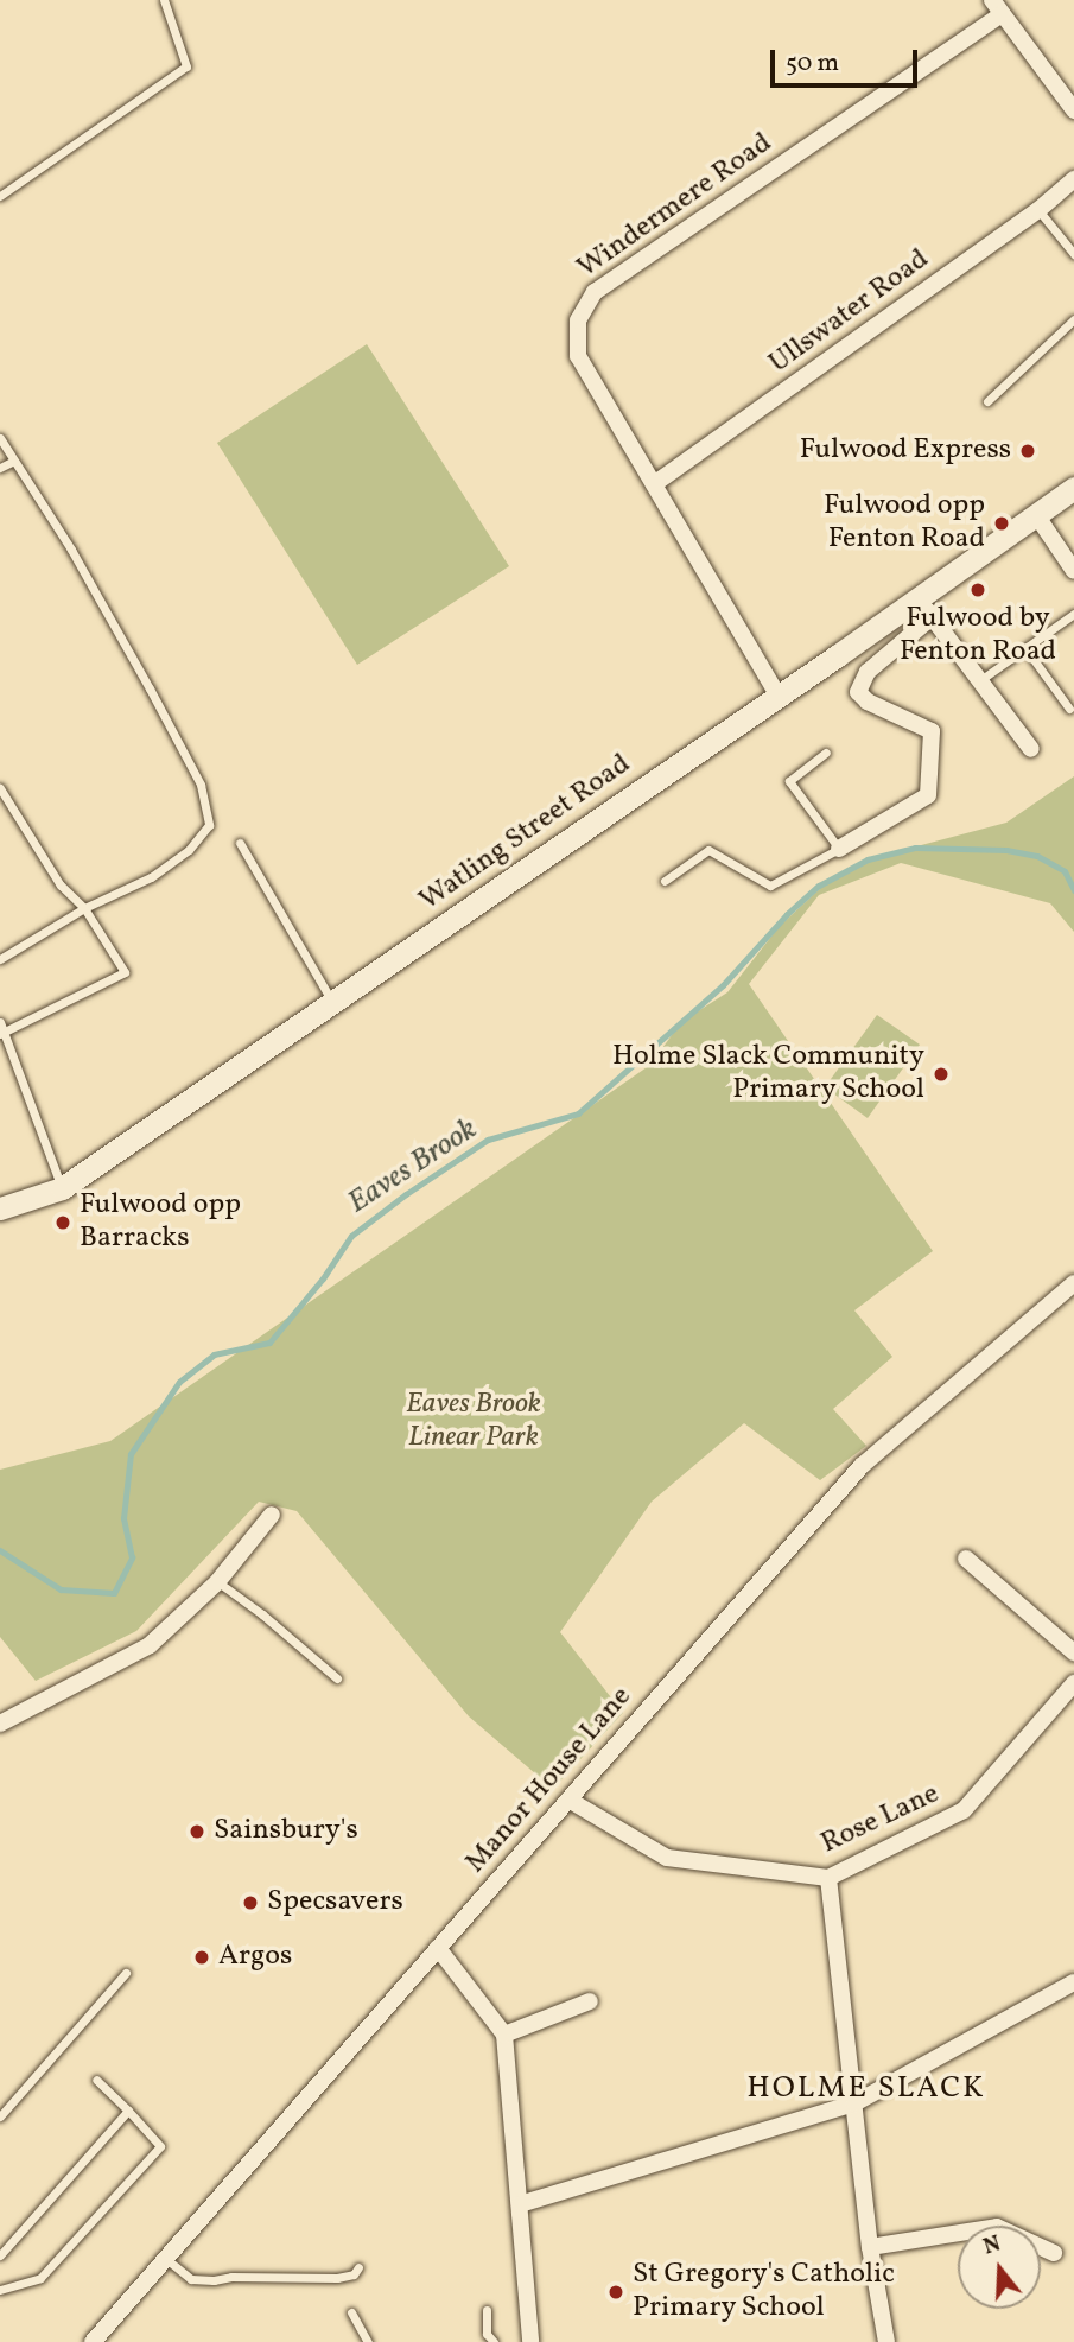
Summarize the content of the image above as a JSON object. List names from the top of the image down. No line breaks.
{"streets":{"main road":["Watling Street Road"],"street":["Windermere Road","Ullswater Road","Manor House Lane","Rose Lane"]},"crossings":[["Windermere Road","Ullswater Road"],["Windermere Road","Watling Street Road"],["Manor House Lane","Rose Lane"]],"districts":["HOLME SLACK"],"water":["Eaves Brook"],"parks":["Eaves Brook Linear Park"],"places":["Fulwood Express","Fulwood opp Fenton Road","Fulwood by Fenton Road","Holme Slack Community Primary School","Fulwood opp Barracks","Sainsbury's","Specsavers","Argos","St Gregory's Catholic Primary School"],"scale_bar":"50 m","north":"top"}
